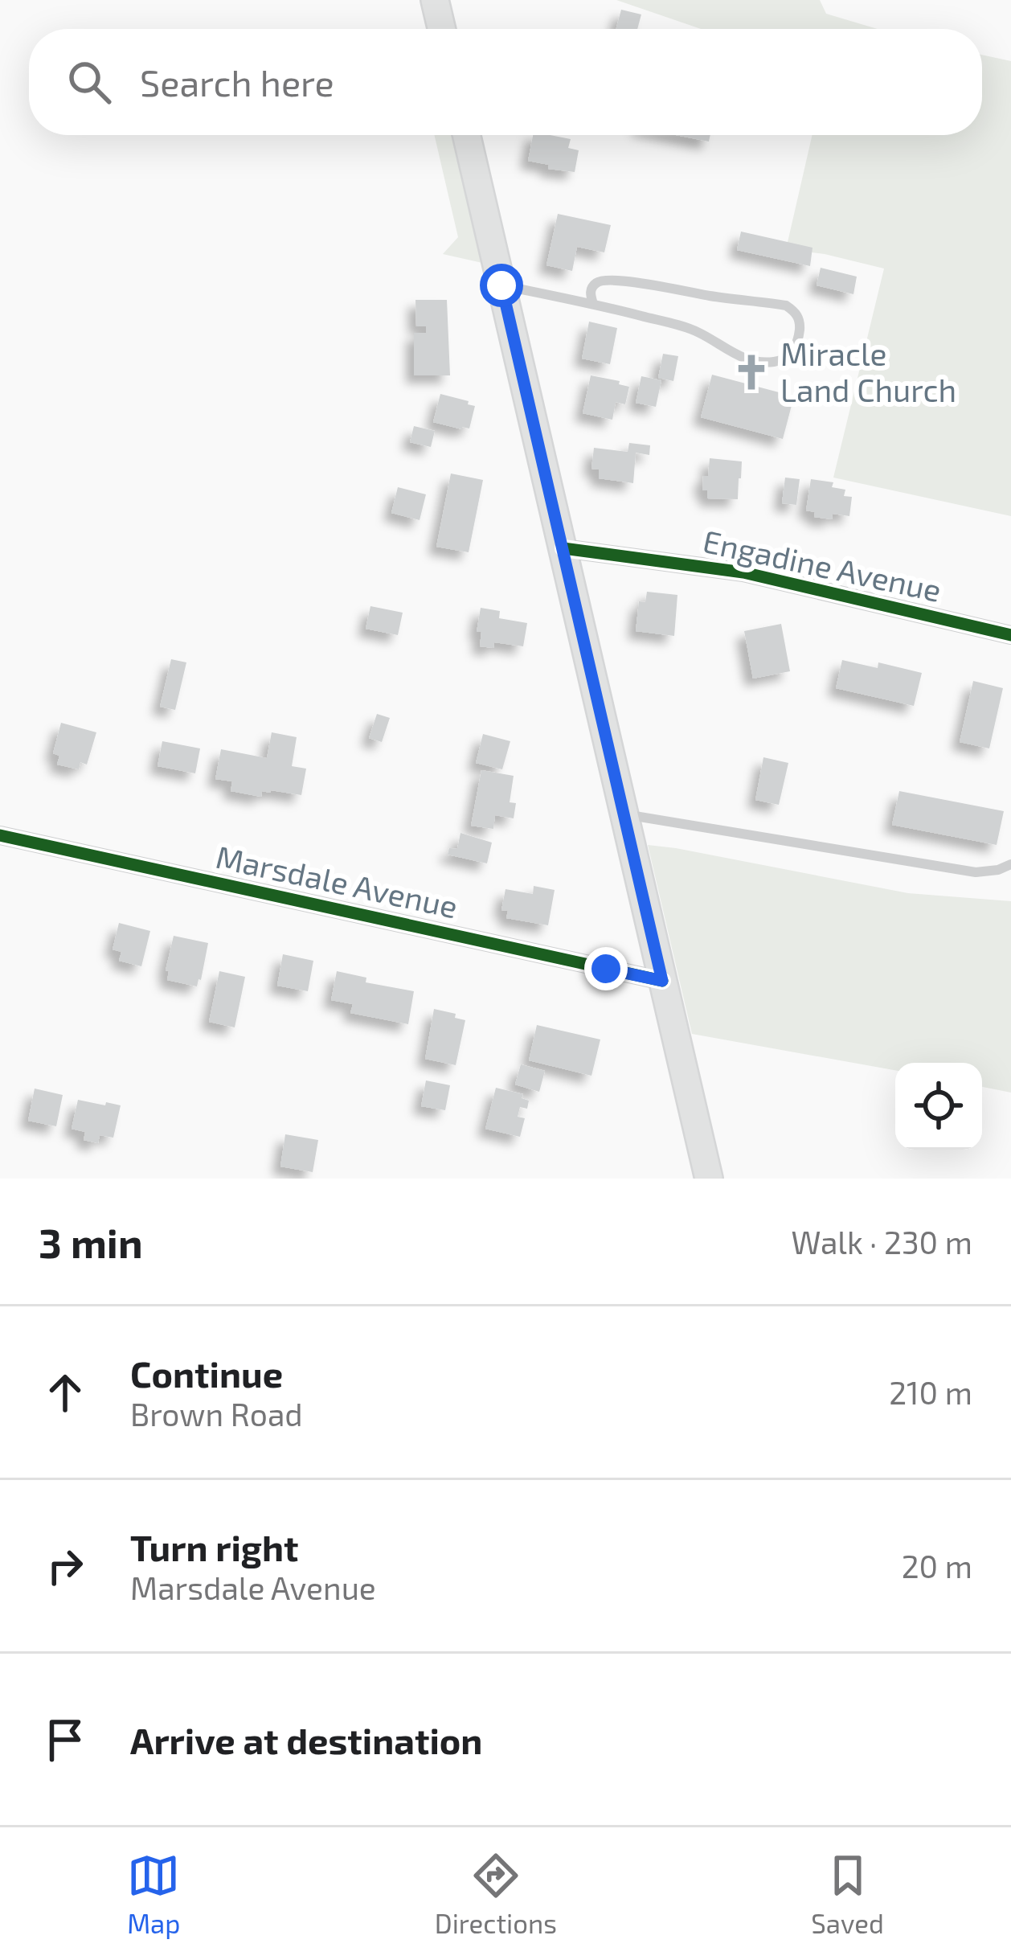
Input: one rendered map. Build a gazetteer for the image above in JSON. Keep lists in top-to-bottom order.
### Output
{
  "streets": {
    "street": ["Engadine Avenue", "Marsdale Avenue"]
  },
  "places": {
    "church": ["Miracle Land Church"]
  },
  "page": {
    "search": "Search here",
    "heading": ["3 min", "Walk · 230 m"],
    "list": [
      ["Continue", "Brown Road", "210 m"],
      ["Turn right", "Marsdale Avenue", "20 m"],
      "Arrive at destination"
    ],
    "nav": ["Map", "Directions", "Saved"]
  }
}
